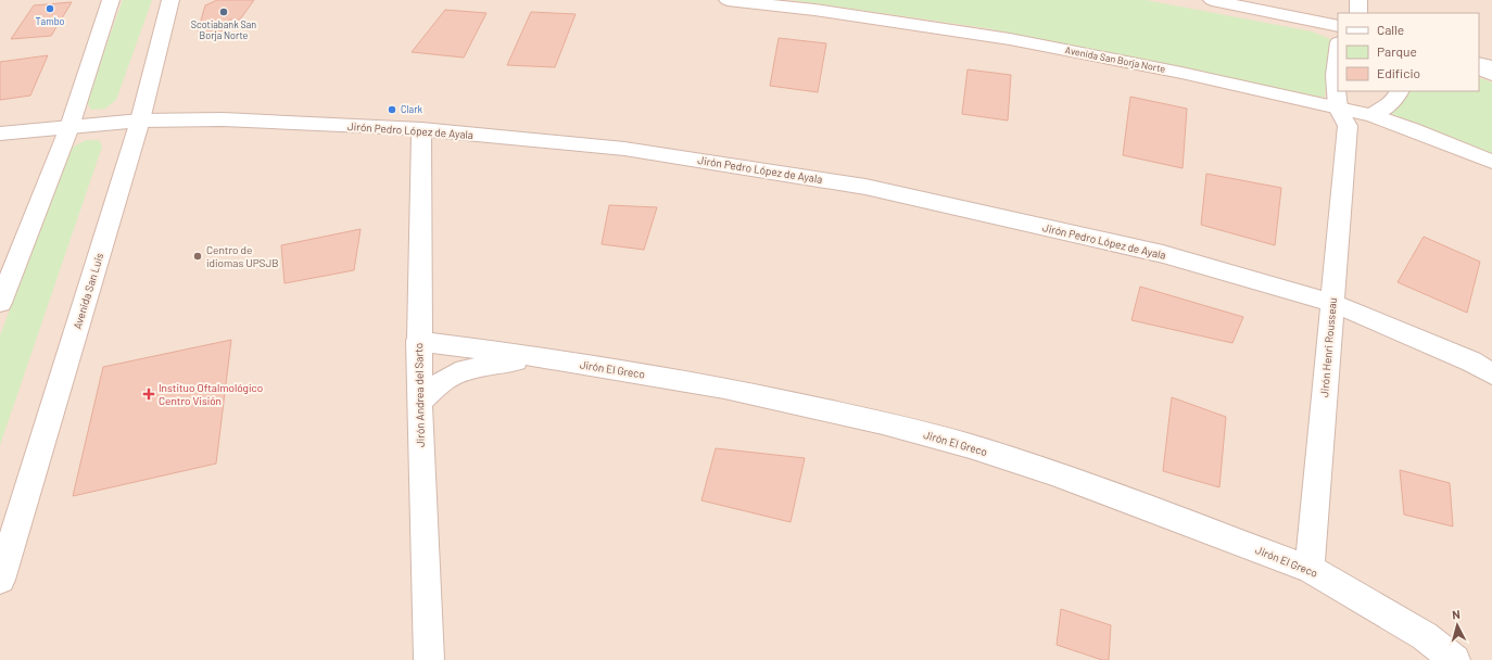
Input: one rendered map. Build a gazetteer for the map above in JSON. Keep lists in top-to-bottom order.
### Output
{
  "streets": {
    "street": [
      "Avenida San Borja Norte",
      "Jirón Pedro López de Ayala",
      "Avenida San Luis",
      "Jirón Henri Rousseau",
      "Jirón El Greco",
      "Jirón Andrea del Sarto"
    ]
  },
  "crossings": [
    ["Avenida San Borja Norte", "Jirón Henri Rousseau"],
    ["Jirón Pedro López de Ayala", "Avenida San Luis"],
    ["Jirón Pedro López de Ayala", "Jirón Henri Rousseau"],
    ["Jirón Pedro López de Ayala", "Jirón Andrea del Sarto"],
    ["Jirón Henri Rousseau", "Jirón El Greco"],
    ["Jirón El Greco", "Jirón Andrea del Sarto"]
  ],
  "places": {
    "other": [
      "Tambo",
      "Scotiabank San Borja Norte",
      "Clark",
      "Centro de idiomas UPSJB"
    ],
    "health": ["Instituo Oftalmológico Centro Visión"]
  },
  "legend": ["Calle", "Parque", "Edificio"],
  "north": "top"
}
